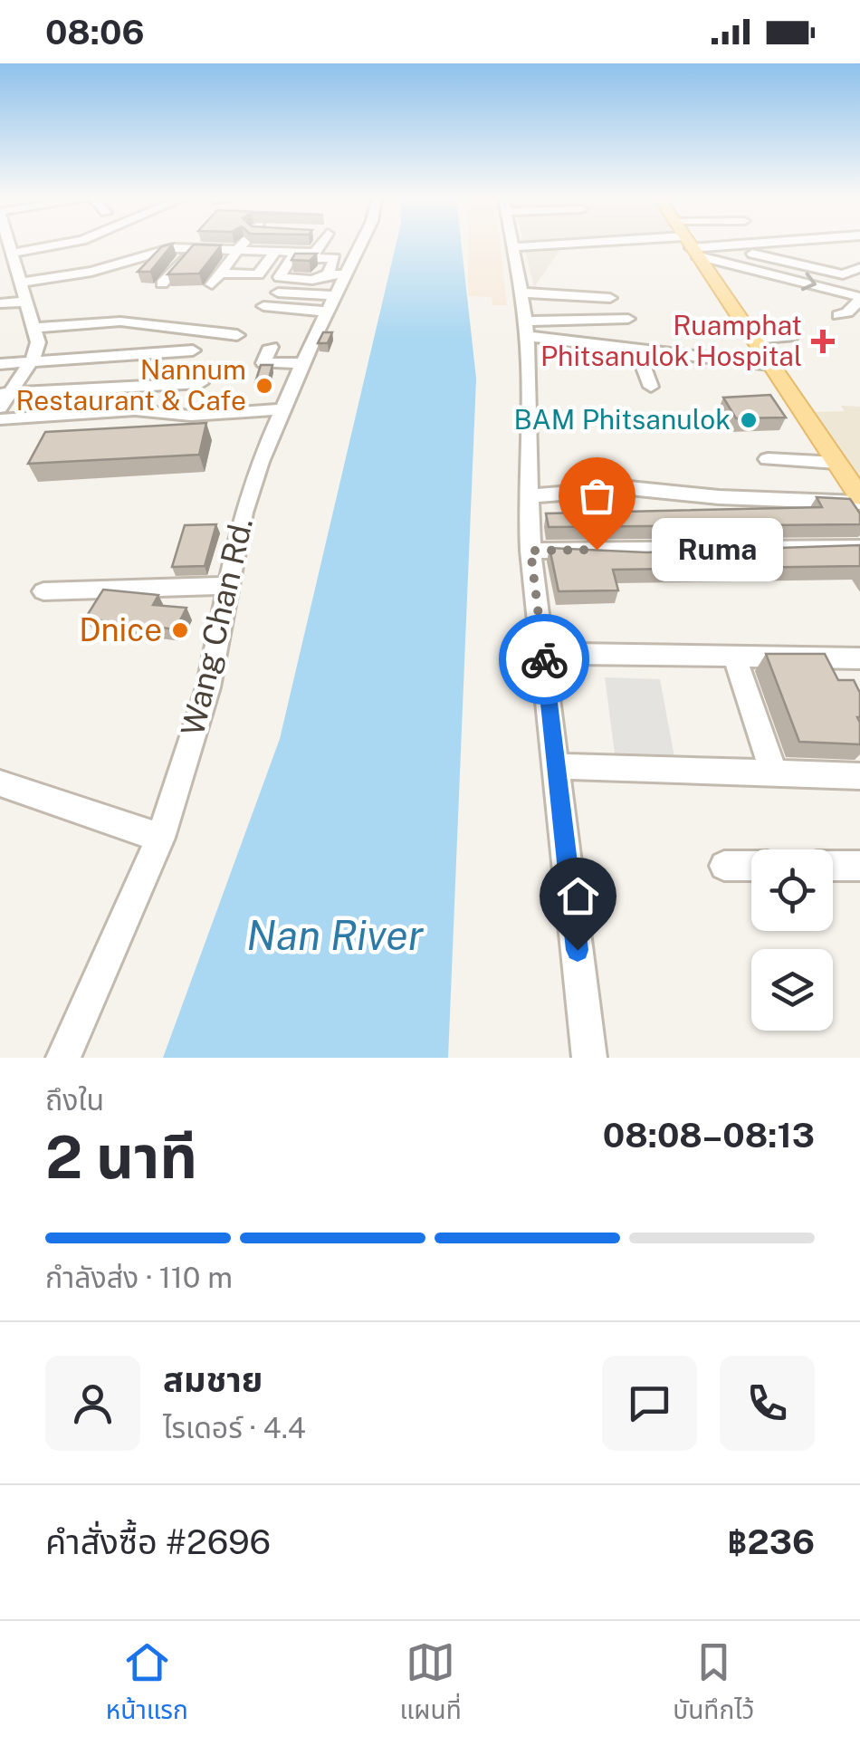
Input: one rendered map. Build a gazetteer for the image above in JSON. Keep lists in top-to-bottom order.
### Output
{
  "streets": {
    "street": ["Wang Chan Rd."]
  },
  "water": ["Nan River"],
  "places": {
    "health": ["Ruamphat Phitsanulok Hospital"],
    "other": [
      "Nannum Restaurant & Cafe",
      "BAM Phitsanulok",
      "Ruma",
      "Dnice"
    ]
  },
  "page": {
    "status": "08:06",
    "bubble": "Ruma",
    "heading": ["2 นาที", "ถึงใน", "08:08–08:13"],
    "panel": [
      "สมชาย",
      "ไรเดอร์ · 4.4",
      "คำสั่งซื้อ #2696",
      "฿236"
    ],
    "bar": "กำลังส่ง · 110 m",
    "tabs": ["หน้าแรก", "แผนที่", "บันทึกไว้"]
  }
}
